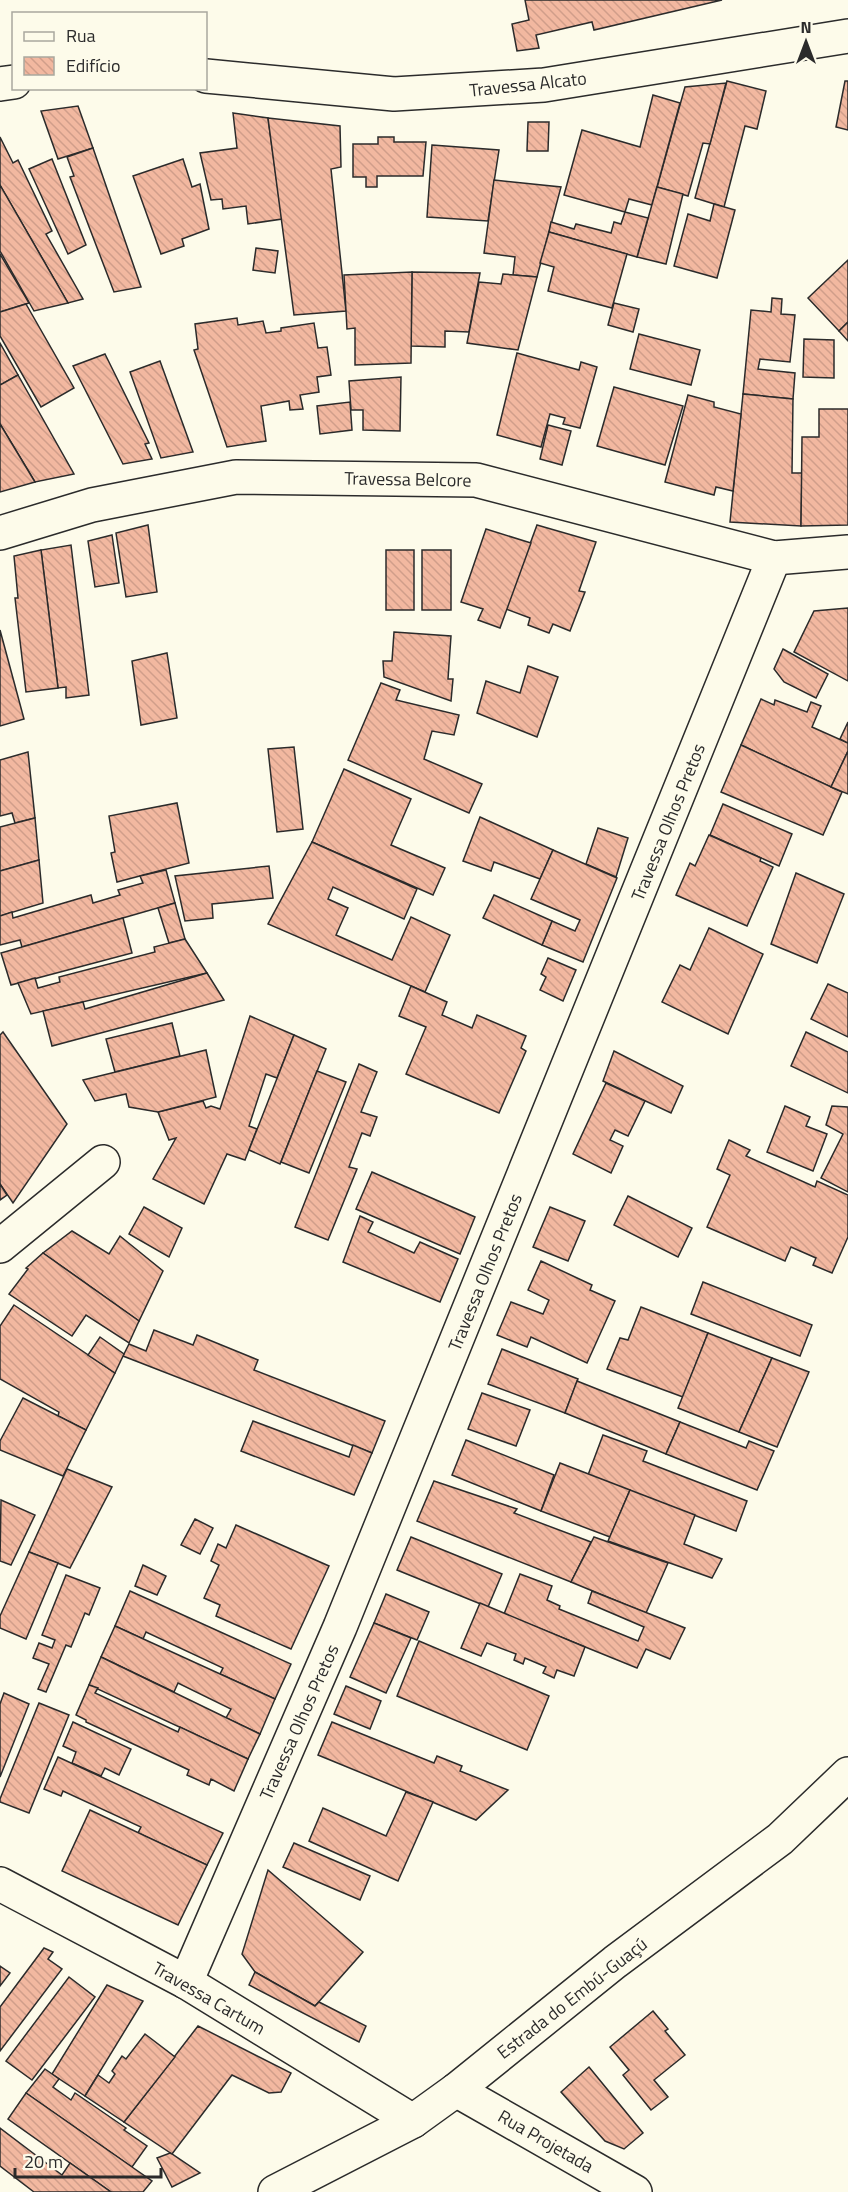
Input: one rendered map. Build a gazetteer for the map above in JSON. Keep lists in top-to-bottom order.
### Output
{
  "streets": {
    "street": [
      "Travessa Alcato",
      "Travessa Belcore",
      "Travessa Olhos Pretos",
      "Travessa Cartum",
      "Estrada do Embú-Guaçú",
      "Rua Projetada"
    ]
  },
  "crossings": [
    ["Travessa Belcore", "Travessa Olhos Pretos"],
    ["Travessa Olhos Pretos", "Travessa Cartum"],
    ["Travessa Cartum", "Estrada do Embú-Guaçú"],
    ["Estrada do Embú-Guaçú", "Rua Projetada"]
  ],
  "legend": ["Rua", "Edifício"],
  "scale_bar": "20 m",
  "north": "top"
}
